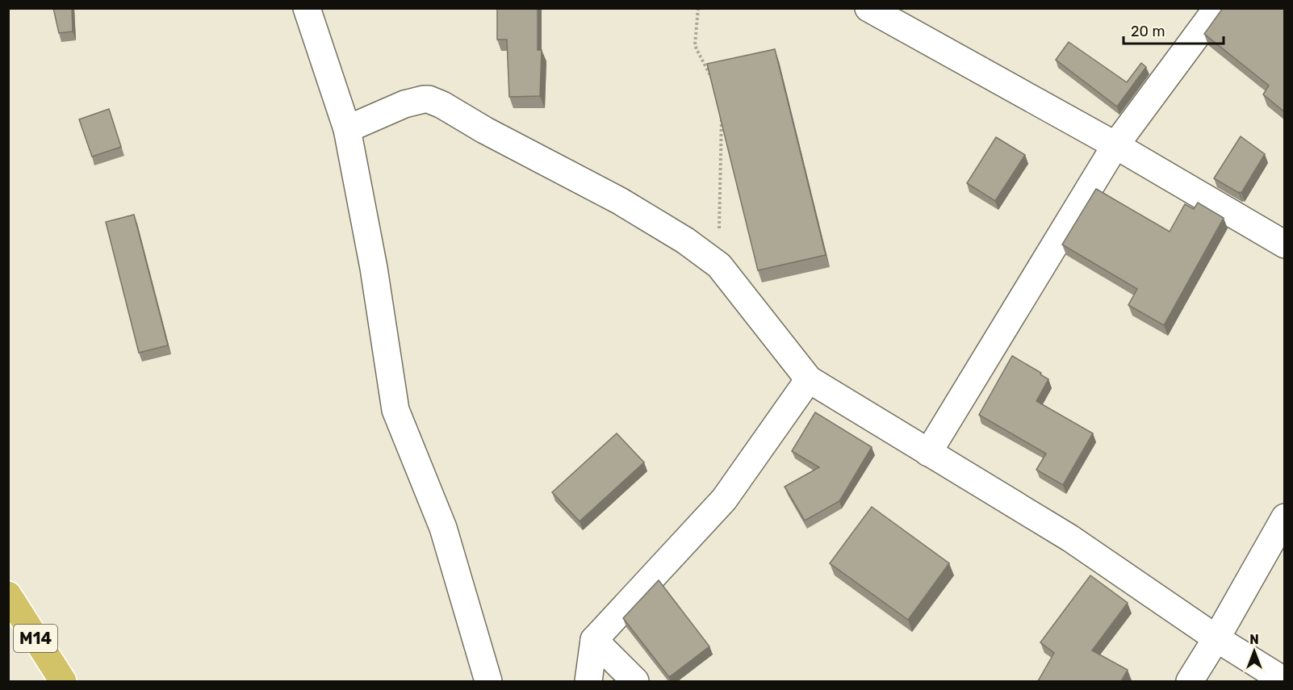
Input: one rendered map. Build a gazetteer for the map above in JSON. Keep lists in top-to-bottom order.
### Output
{
  "streets": {
    "main road": ["M14"]
  },
  "scale_bar": "20 m",
  "north": "top"
}
